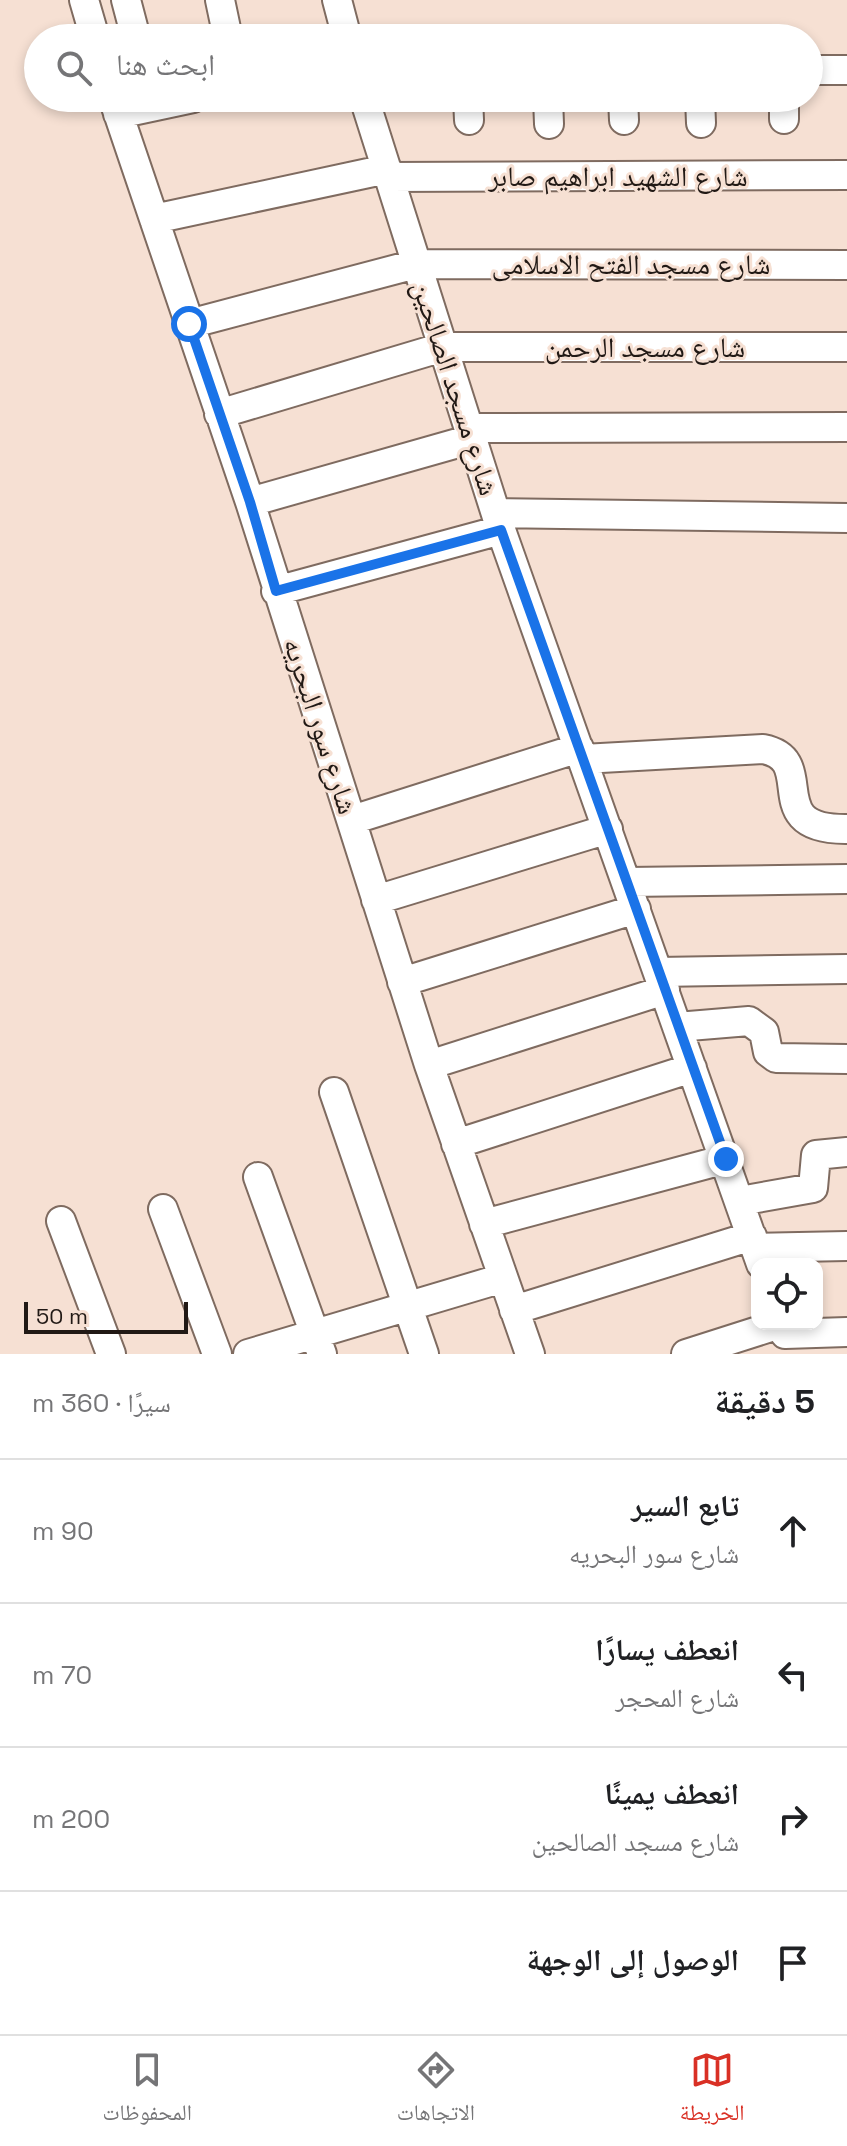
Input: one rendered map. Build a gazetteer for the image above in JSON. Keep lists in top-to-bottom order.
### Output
{
  "streets": {
    "street": [
      "شارع الشهيد ابراهيم صابر",
      "شارع مسجد الفتح الاسلامى",
      "شارع مسجد الرحمن",
      "شارع مسجد الصالحين",
      "شارع سور البحريه"
    ]
  },
  "crossings": [
    ["شارع الشهيد ابراهيم صابر", "شارع مسجد الصالحين"],
    ["شارع الشهيد ابراهيم صابر", "شارع سور البحريه"],
    ["شارع مسجد الفتح الاسلامى", "شارع مسجد الصالحين"],
    ["شارع مسجد الفتح الاسلامى", "شارع سور البحريه"],
    ["شارع مسجد الرحمن", "شارع مسجد الصالحين"],
    ["شارع مسجد الرحمن", "شارع سور البحريه"]
  ],
  "scale_bar": "50 m",
  "page": {
    "search": "ابحث هنا",
    "scale": "50 m",
    "heading": ["5 دقيقة", "سيرًا · 360 m"],
    "list": [
      ["تابع السير", "شارع سور البحريه", "90 m"],
      ["انعطف يسارًا", "شارع المحجر", "70 m"],
      ["انعطف يمينًا", "شارع مسجد الصالحين", "200 m"],
      "الوصول إلى الوجهة"
    ],
    "nav": ["الخريطة", "الاتجاهات", "المحفوظات"]
  }
}
